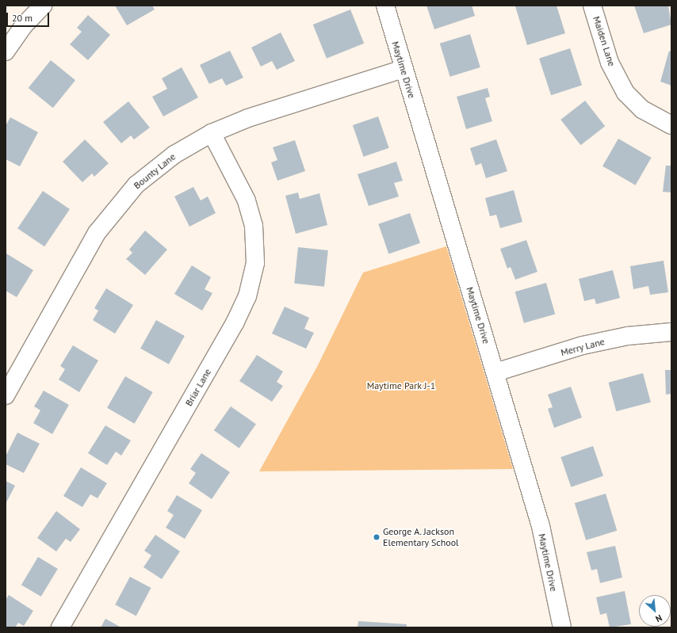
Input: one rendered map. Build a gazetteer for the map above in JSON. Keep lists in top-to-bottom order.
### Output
{
  "streets": {
    "street": [
      "Maiden Lane",
      "Maytime Drive",
      "Bounty Lane",
      "Merry Lane",
      "Briar Lane"
    ]
  },
  "crossings": [
    ["Maytime Drive", "Bounty Lane"],
    ["Maytime Drive", "Merry Lane"],
    ["Bounty Lane", "Briar Lane"]
  ],
  "parks": ["Maytime Park J-1"],
  "places": ["George A. Jackson Elementary School"],
  "scale_bar": "20 m",
  "north": "bottom right"
}
